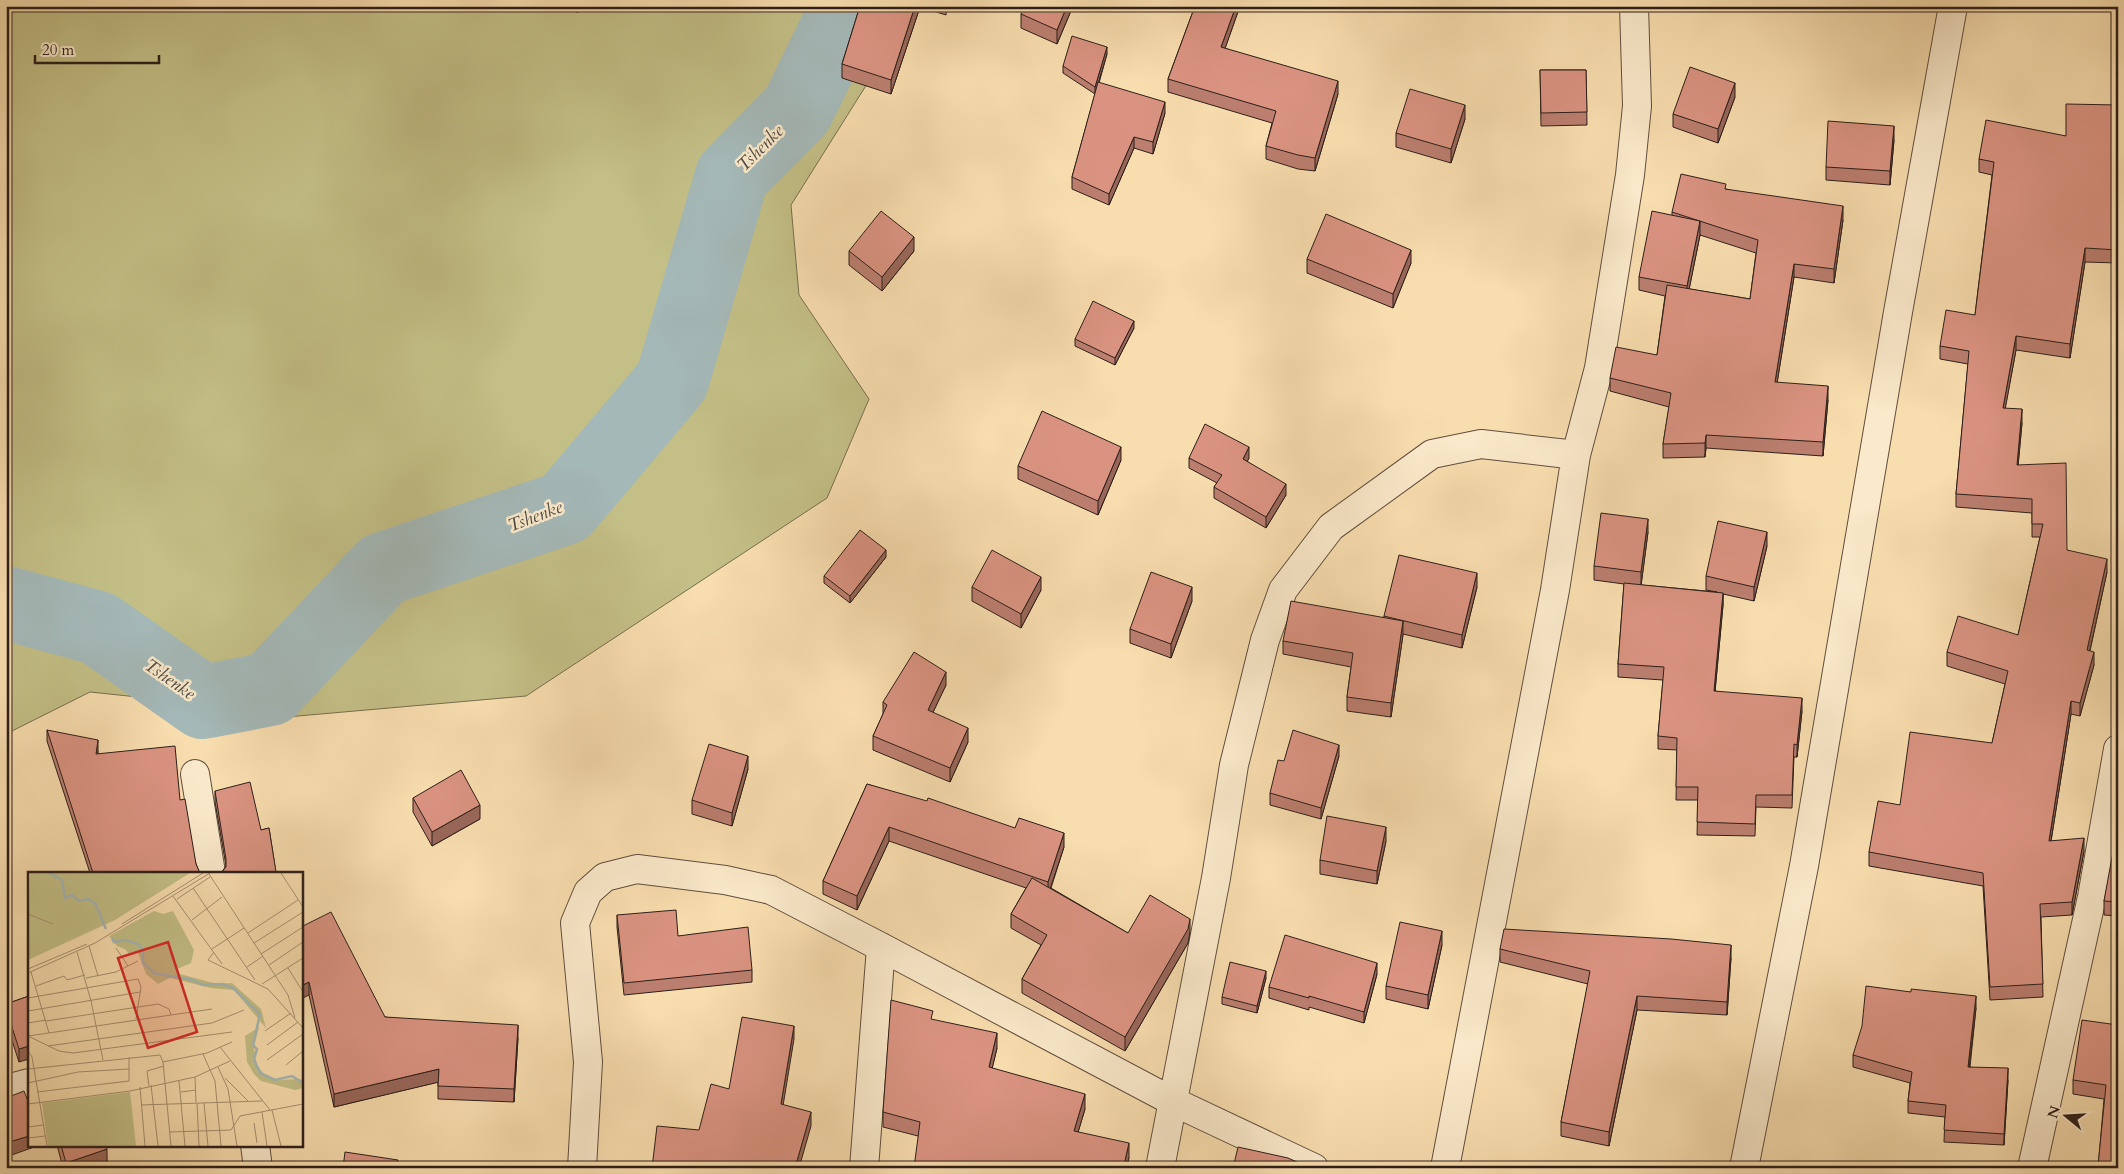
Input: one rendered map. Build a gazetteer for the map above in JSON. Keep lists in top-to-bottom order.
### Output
{
  "water": ["Tshenke"],
  "scale_bar": "20 m",
  "north": "left"
}
